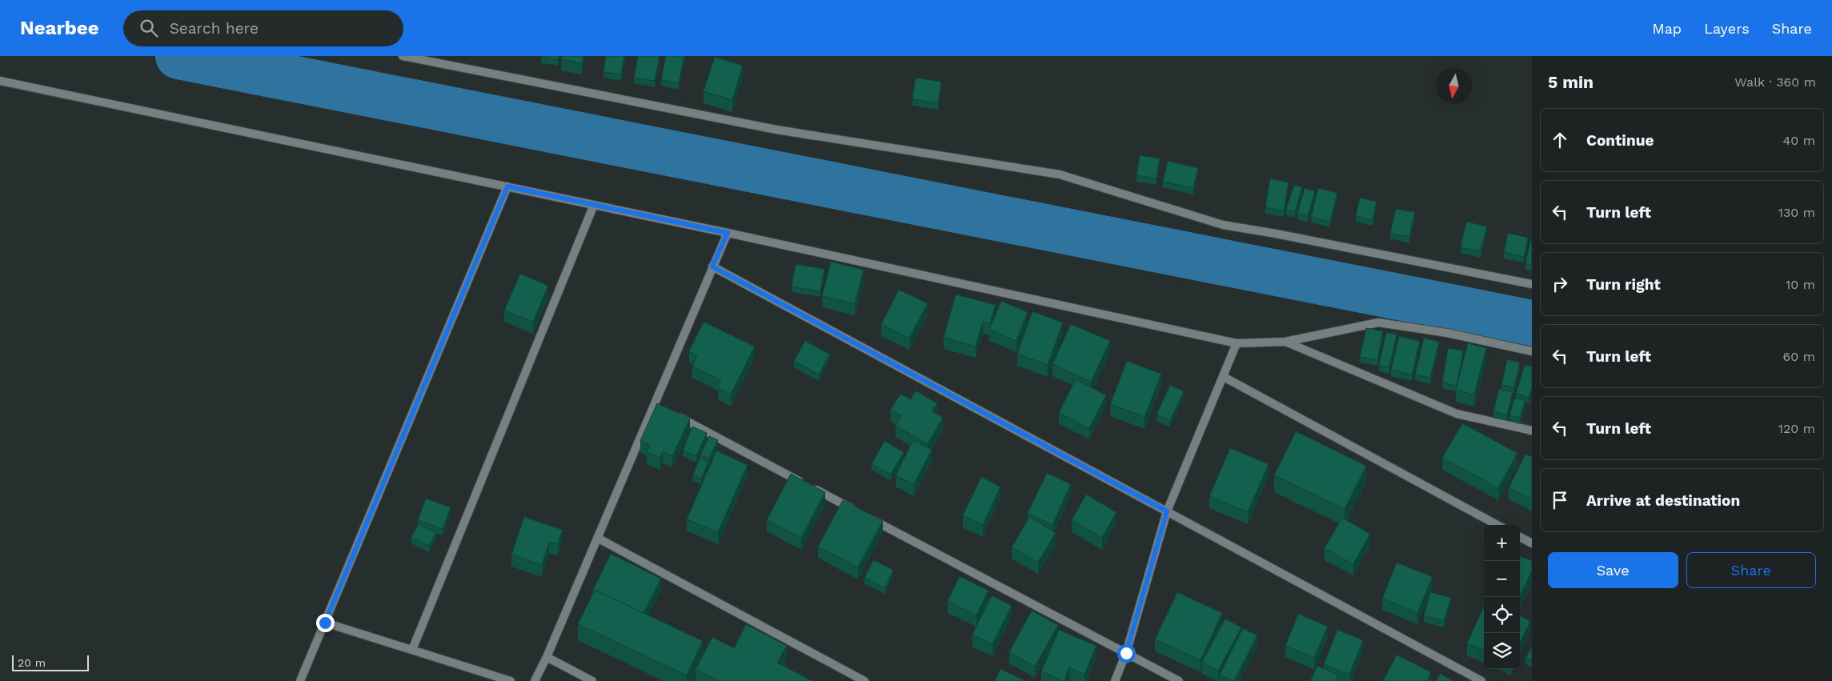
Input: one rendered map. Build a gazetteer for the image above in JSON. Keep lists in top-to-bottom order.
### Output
{
  "scale_bar": "20 m",
  "north": "bottom",
  "page": {
    "header": "Nearbee",
    "search": "Search here",
    "nav": ["Map", "Layers", "Share"],
    "heading": ["5 min", "Walk · 360 m"],
    "list": [
      ["Continue", "40 m"],
      ["Turn left", "130 m"],
      ["Turn right", "10 m"],
      ["Turn left", "60 m"],
      ["Turn left", "120 m"],
      "Arrive at destination"
    ],
    "map_buttons": ["+", "−"],
    "buttons": ["Save", "Share"],
    "scale": "20 m"
  }
}
